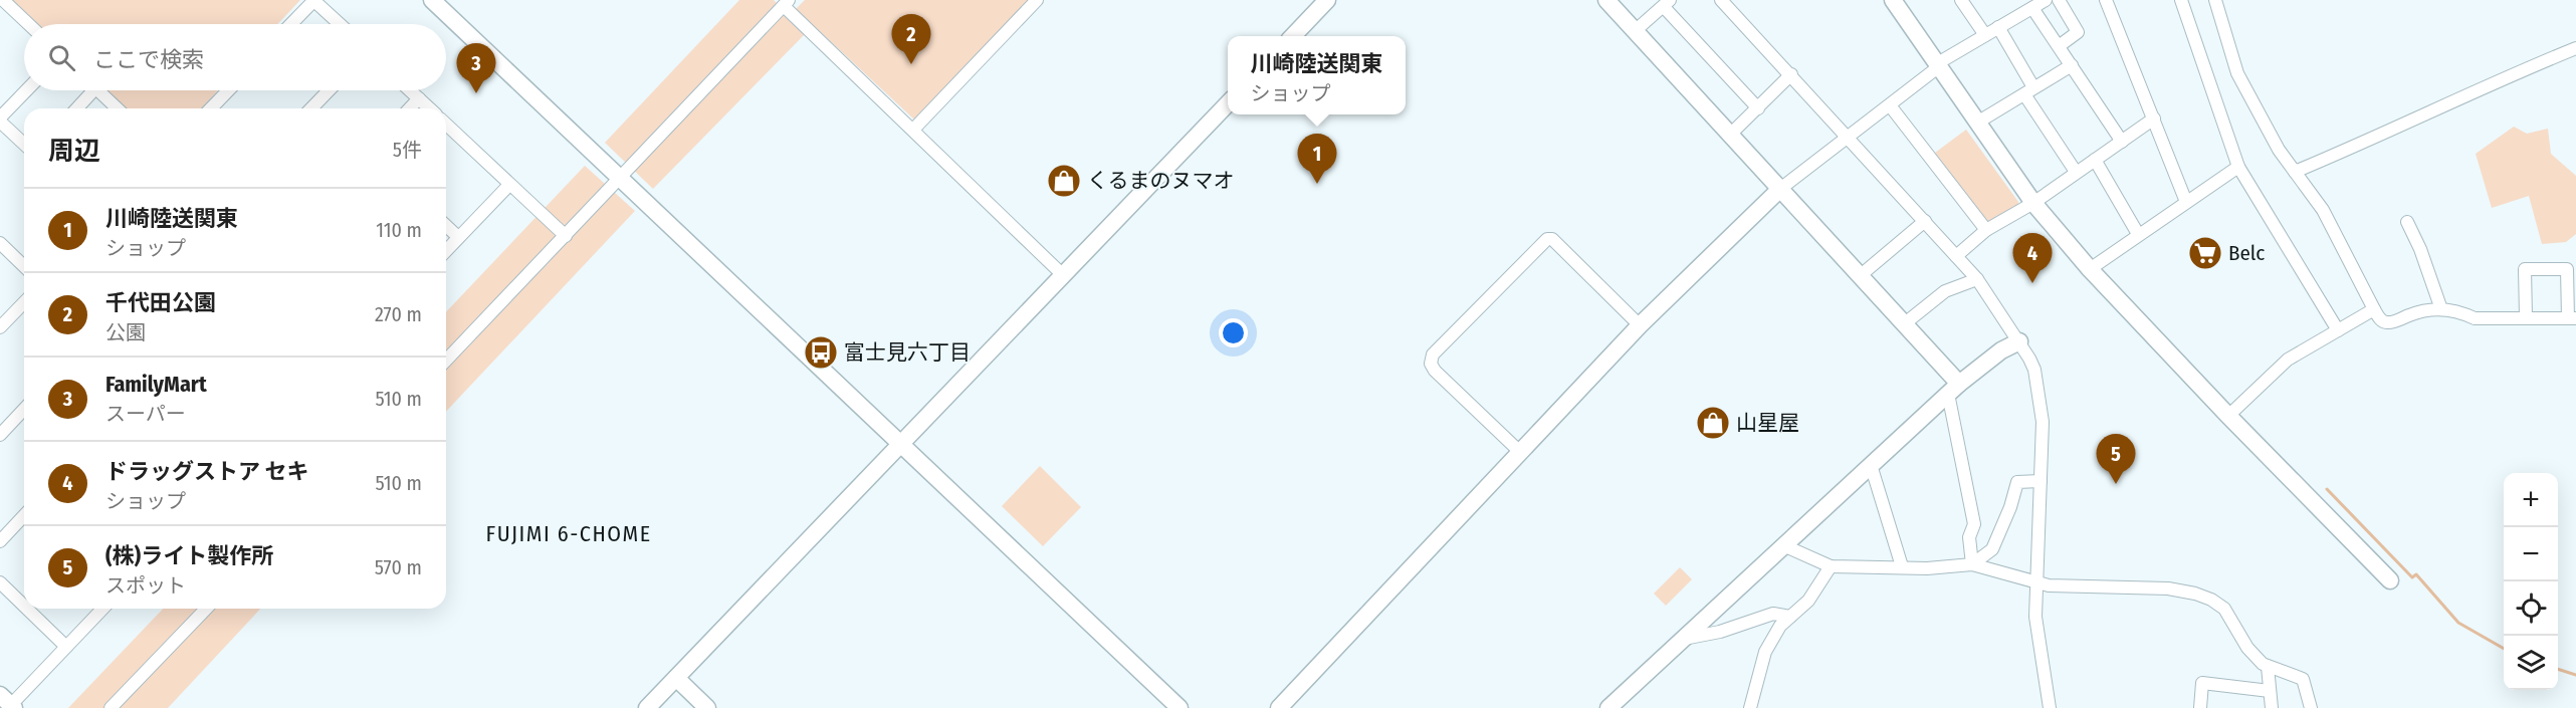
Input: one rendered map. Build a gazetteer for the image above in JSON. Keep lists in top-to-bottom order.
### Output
{
  "districts": ["FUJIMI 6-CHOME"],
  "places": {
    "shop": ["くるまのヌマオ", "山星屋"],
    "supermarket": ["Belc"],
    "bus stop": ["富士見六丁目"]
  },
  "page": {
    "pins": [
      "2",
      "3",
      "1",
      "4",
      "5"
    ],
    "search": "ここで検索",
    "popup": ["川崎陸送関東", "ショップ"],
    "heading": ["周辺", "5件"],
    "list": [
      {
        "mark": "1",
        "name": "川崎陸送関東",
        "note": "ショップ",
        "value": "110 m"
      },
      {
        "mark": "2",
        "name": "千代田公園",
        "note": "公園",
        "value": "270 m"
      },
      {
        "mark": "3",
        "name": "FamilyMart",
        "note": "スーパー",
        "value": "510 m"
      },
      {
        "mark": "4",
        "name": "ドラッグストア セキ",
        "note": "ショップ",
        "value": "510 m"
      },
      {
        "mark": "5",
        "name": "(株)ライト製作所",
        "note": "スポット",
        "value": "570 m"
      }
    ],
    "map_buttons": ["+", "−"]
  }
}
